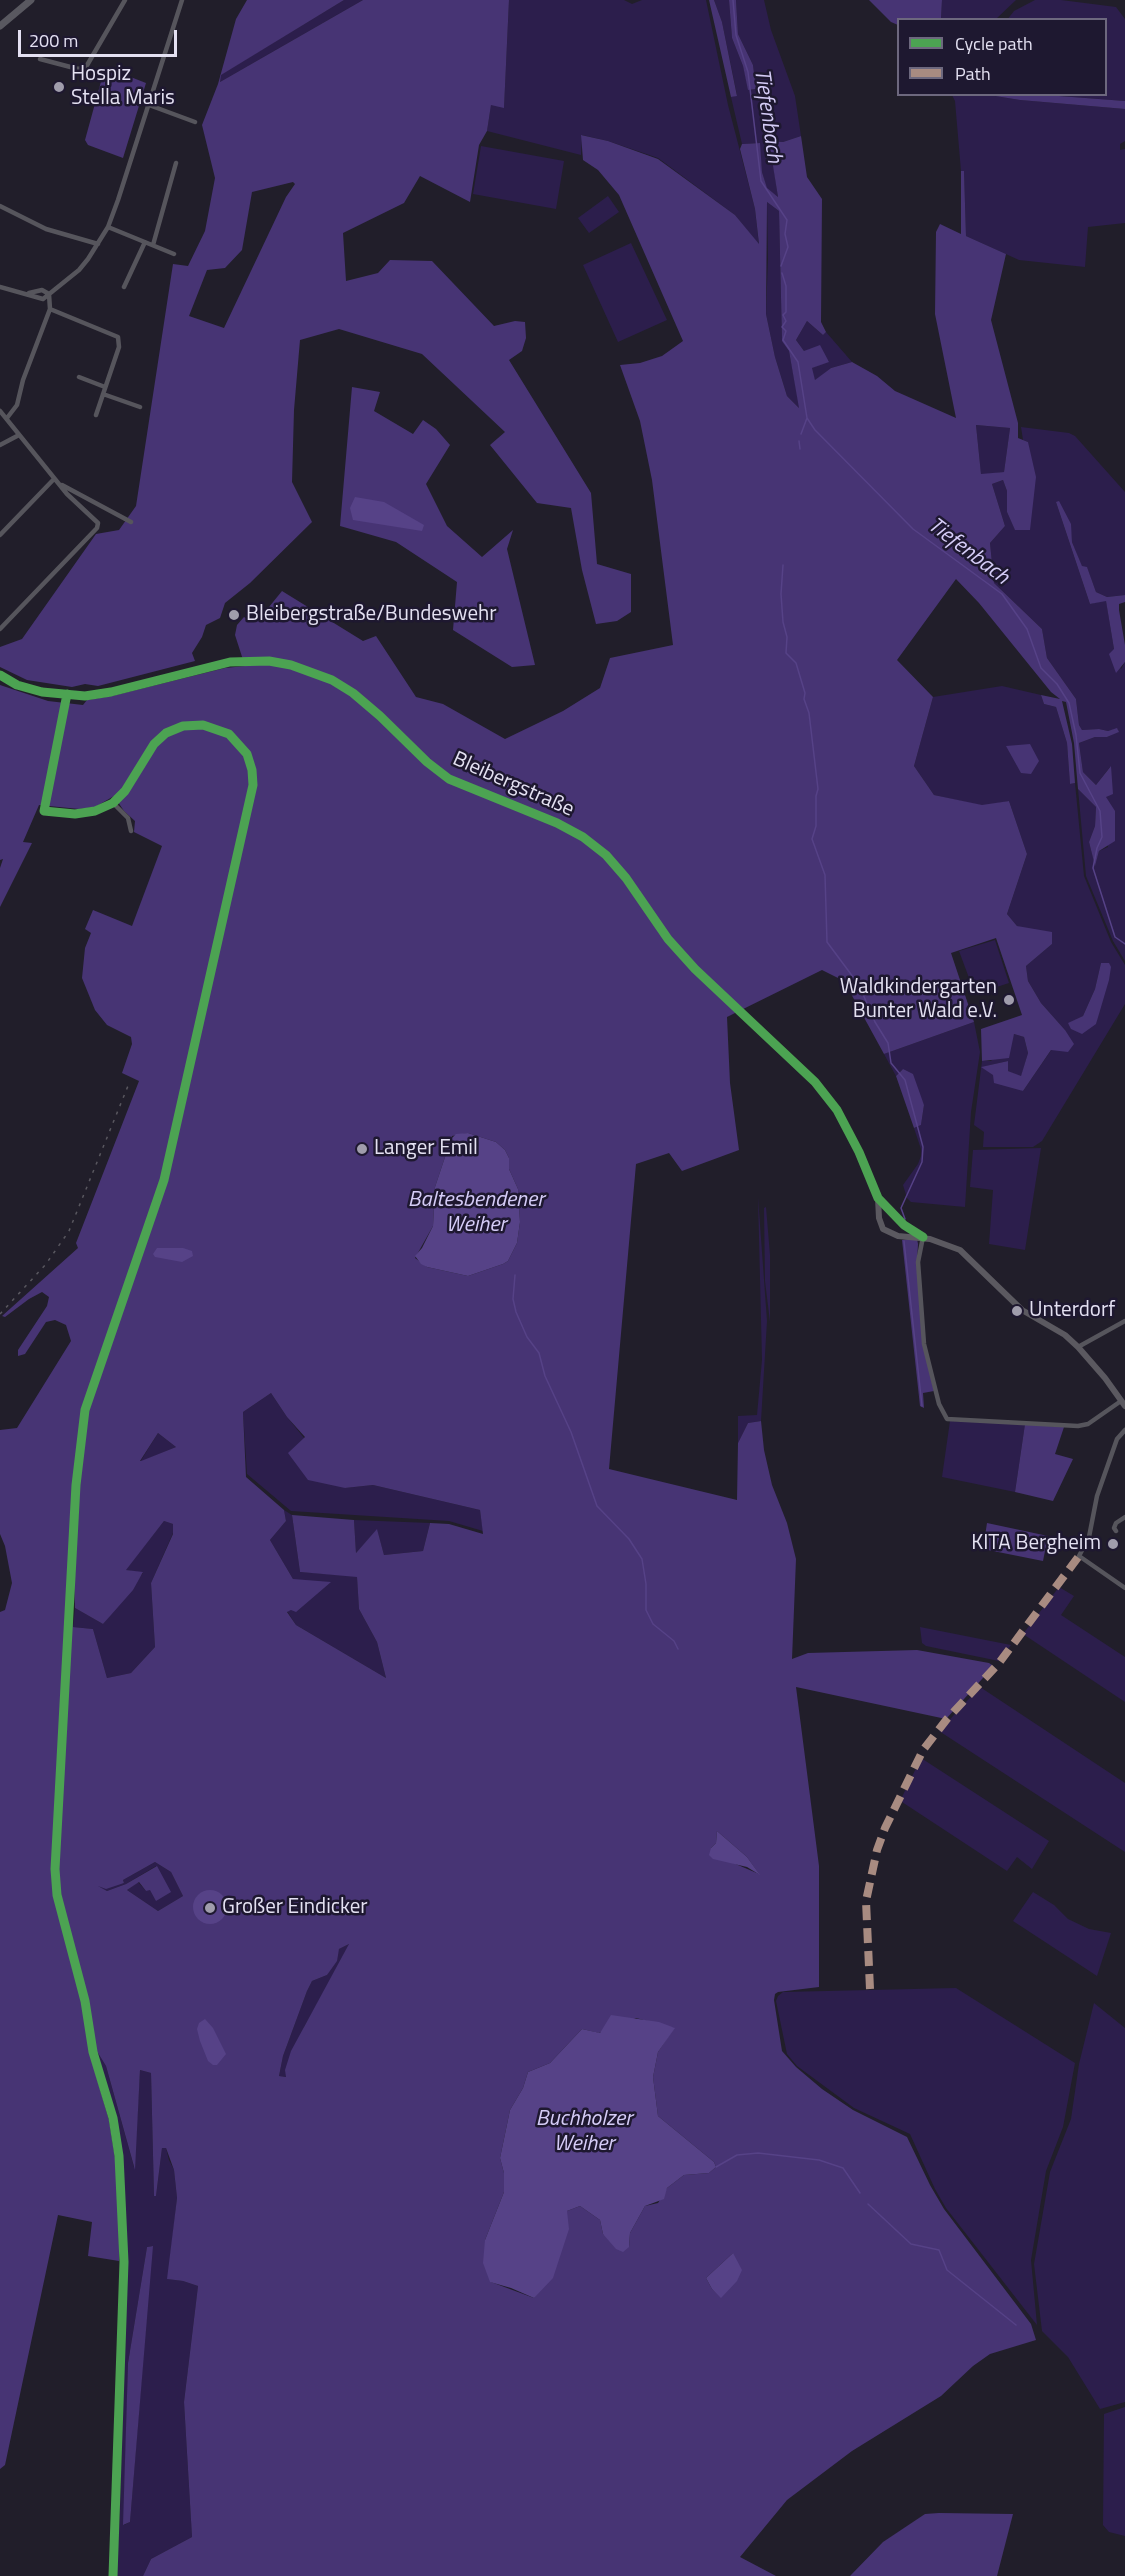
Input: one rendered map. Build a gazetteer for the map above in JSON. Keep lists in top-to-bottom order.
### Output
{
  "streets": {
    "street": ["Bleibergstraße"]
  },
  "water": ["Tiefenbach", "Baltesbendener Weiher", "Buchholzer Weiher"],
  "places": [
    "Hospiz Stella Maris",
    "Bleibergstraße/Bundeswehr",
    "Waldkindergarten Bunter Wald e.V.",
    "Langer Emil",
    "Unterdorf",
    "KITA Bergheim",
    "Großer Eindicker"
  ],
  "legend": ["Cycle path", "Path"],
  "scale_bar": "200 m"
}
